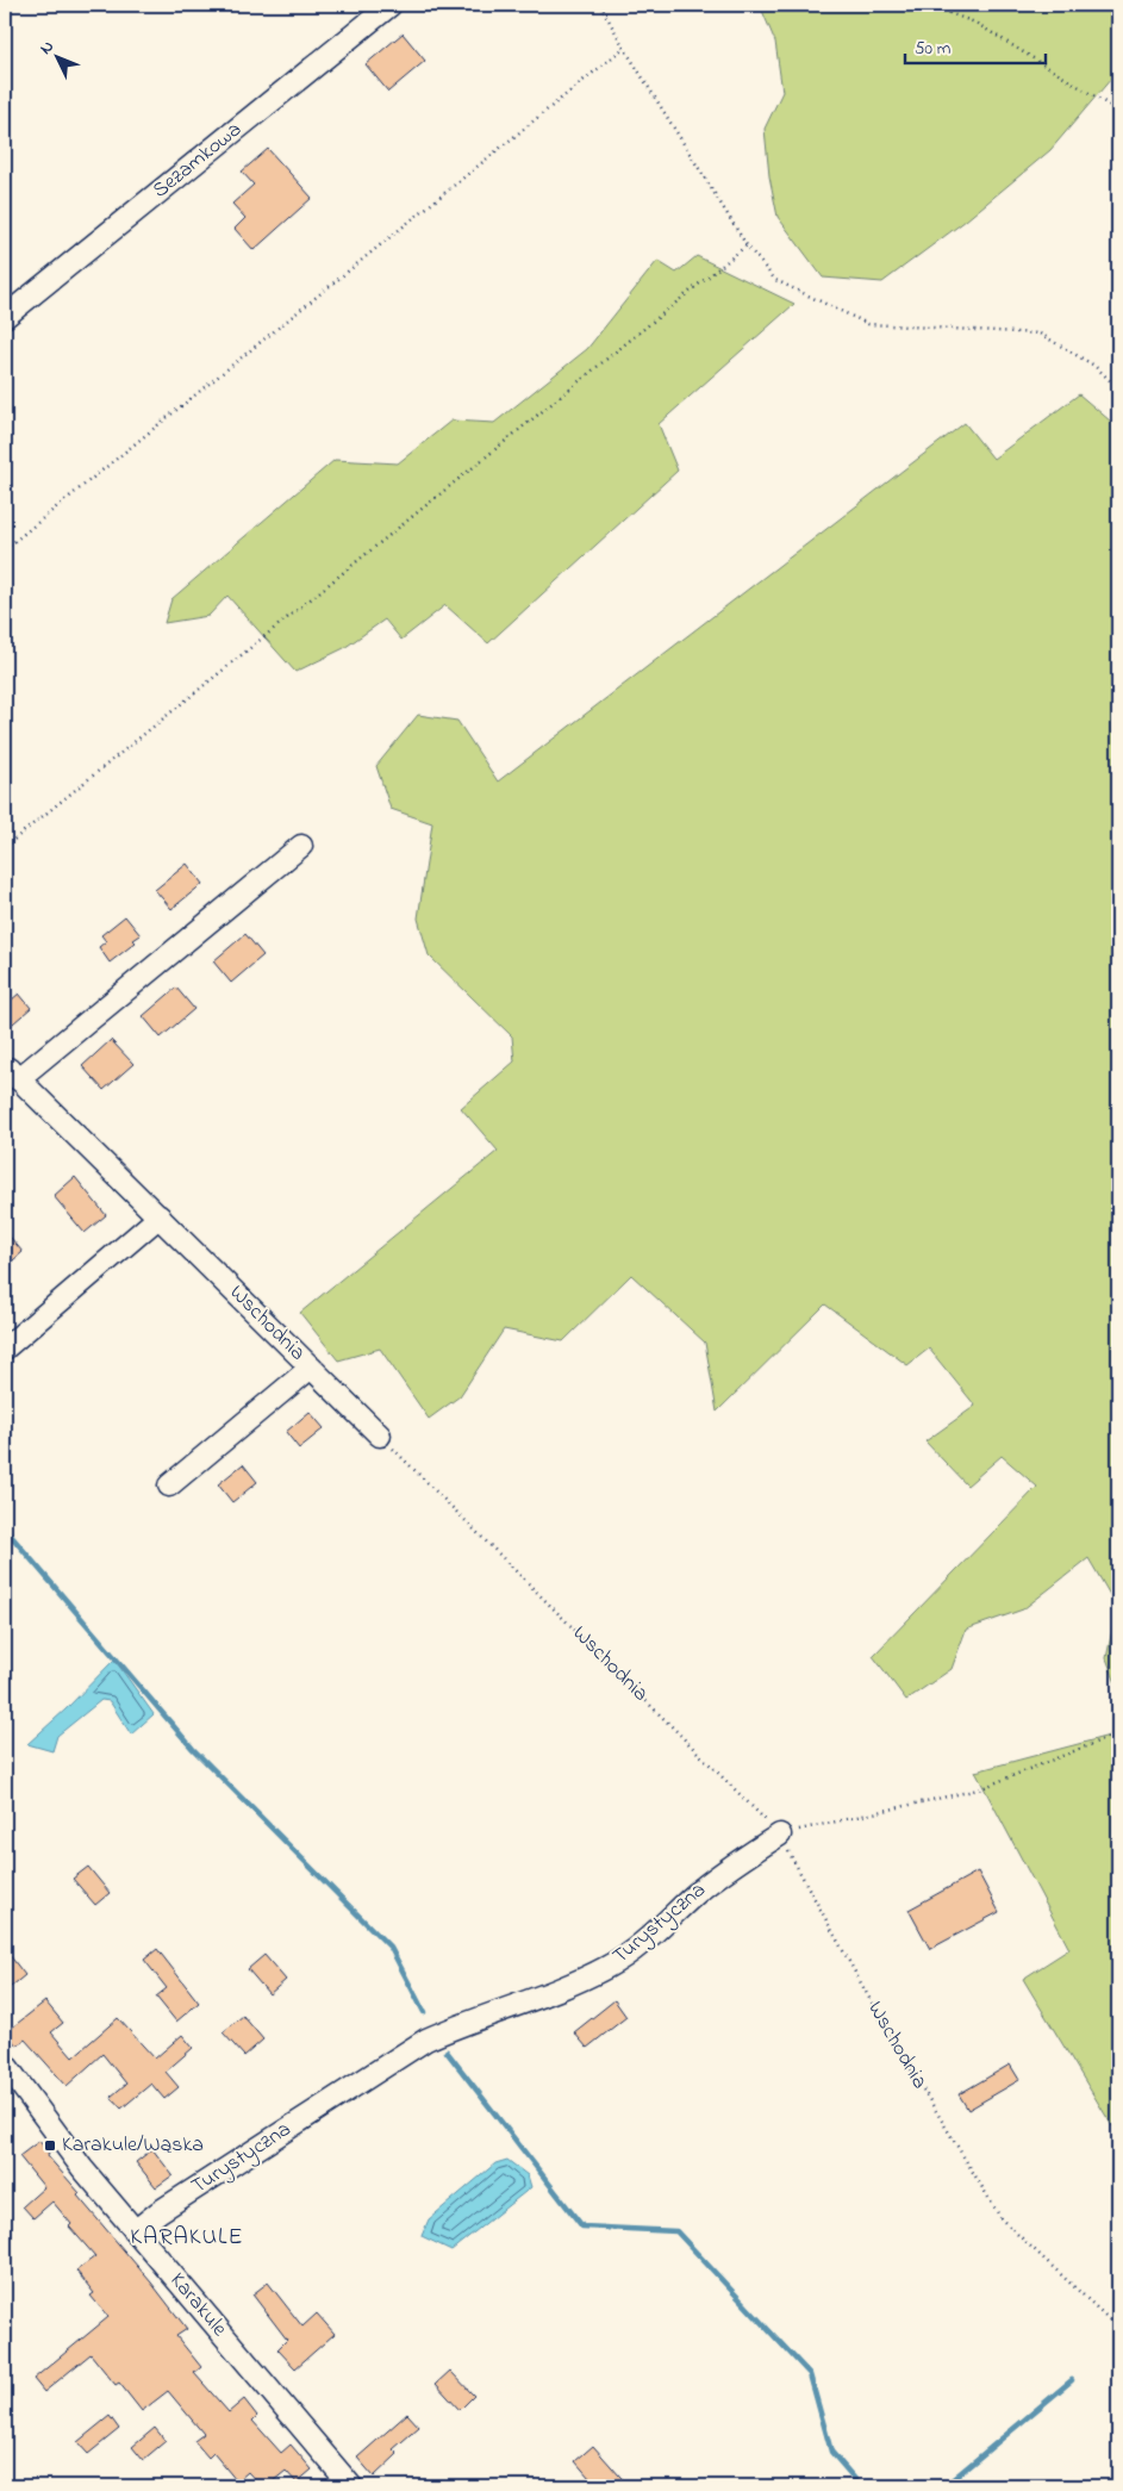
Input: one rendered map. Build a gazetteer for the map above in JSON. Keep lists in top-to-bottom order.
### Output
{
  "streets": {
    "street": [
      "Sezamkowa",
      "Wschodnia",
      "Turystyczna",
      "Karakule"
    ]
  },
  "crossings": [
    ["Wschodnia", "Turystyczna"],
    ["Turystyczna", "Karakule"]
  ],
  "districts": ["KARAKULE"],
  "places": {
    "transit": ["Karakule/Wąska"]
  },
  "scale_bar": "50 m",
  "north": "top left"
}
